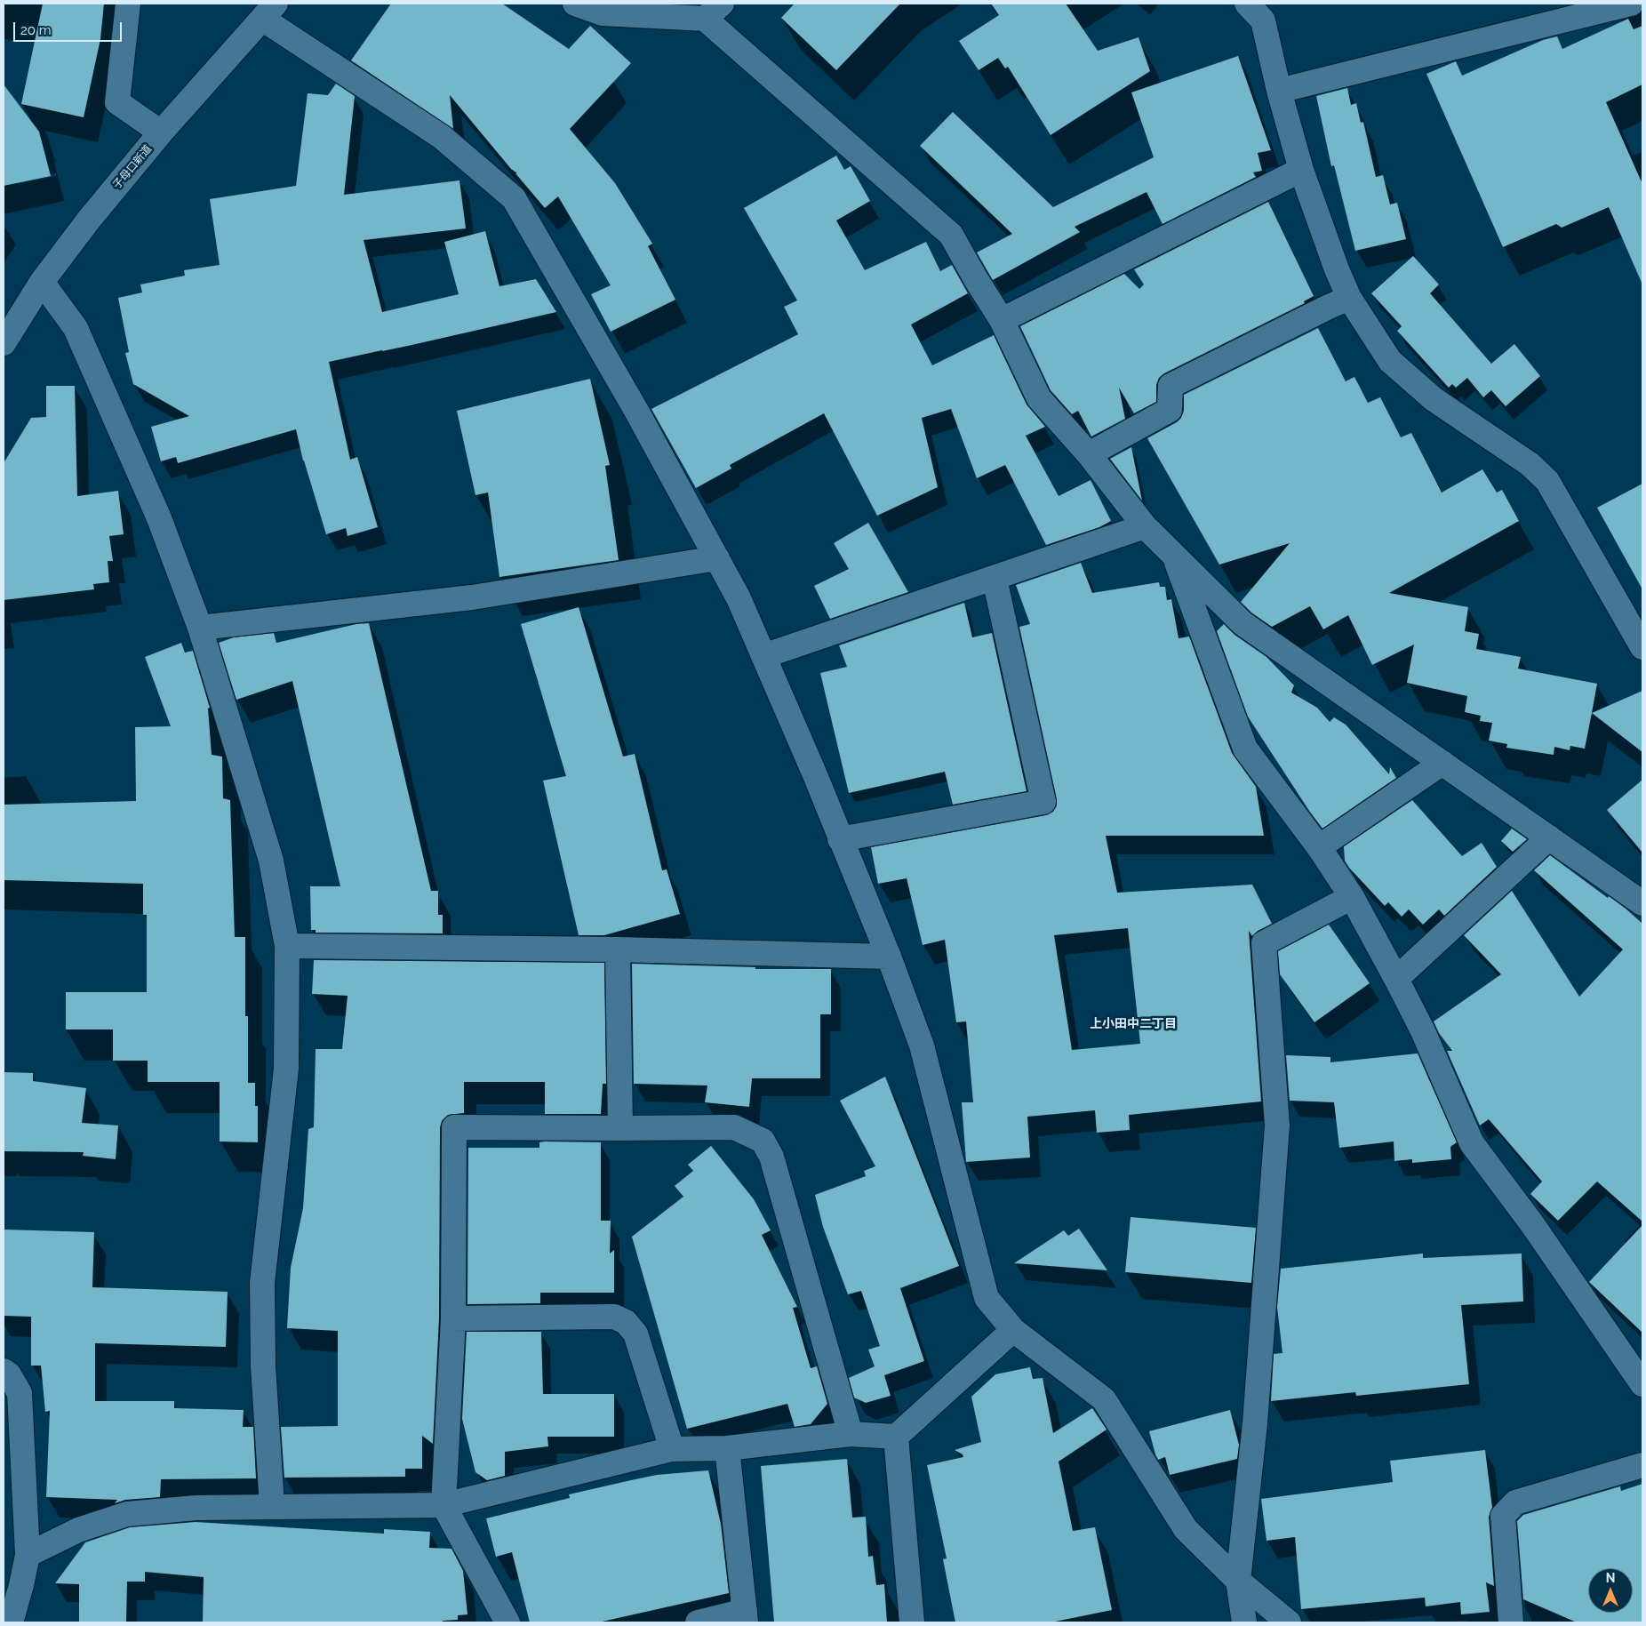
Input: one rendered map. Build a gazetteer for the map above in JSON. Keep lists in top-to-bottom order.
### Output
{
  "streets": {
    "street": ["子母口新道"]
  },
  "districts": ["上小田中二丁目"],
  "scale_bar": "20 m",
  "north": "top"
}
